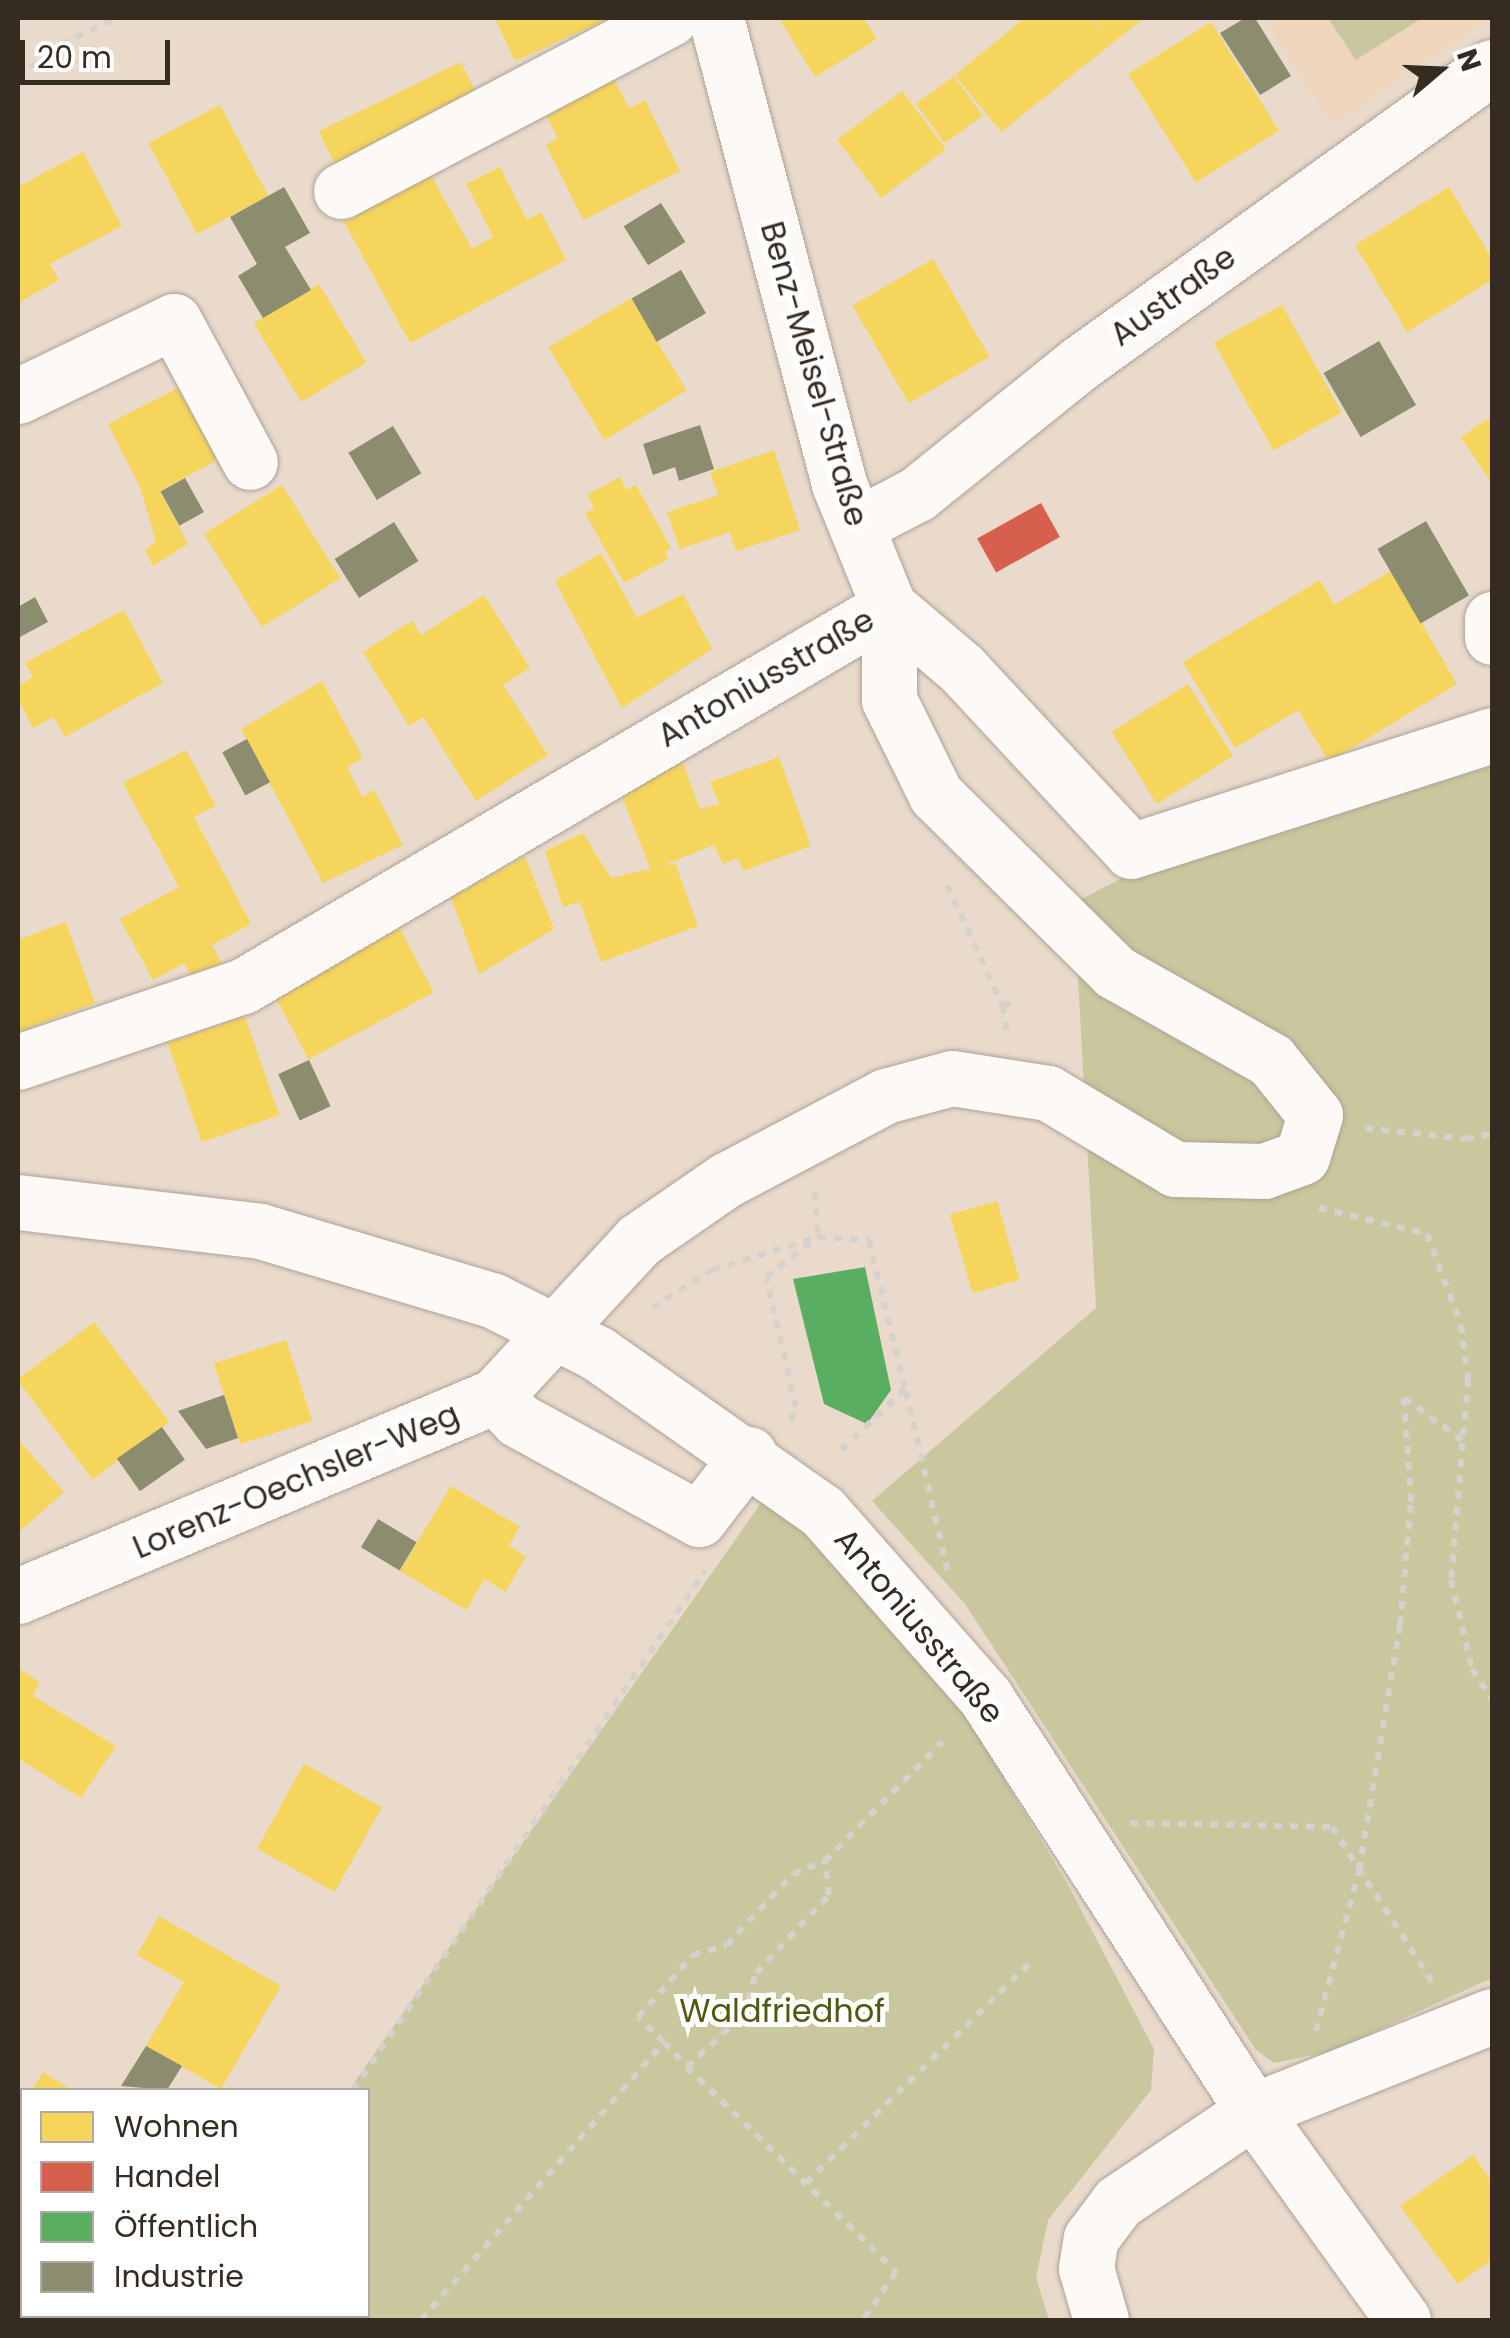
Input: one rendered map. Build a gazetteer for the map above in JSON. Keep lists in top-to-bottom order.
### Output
{
  "streets": {
    "street": [
      "Austraße",
      "Benz-Meisel-Straße",
      "Antoniusstraße",
      "Lorenz-Oechsler-Weg"
    ]
  },
  "crossings": [
    ["Austraße", "Benz-Meisel-Straße"],
    ["Benz-Meisel-Straße", "Antoniusstraße"],
    ["Antoniusstraße", "Lorenz-Oechsler-Weg"]
  ],
  "parks": ["Waldfriedhof"],
  "legend": [
    "Wohnen",
    "Handel",
    "Öffentlich",
    "Industrie"
  ],
  "scale_bar": "20 m",
  "north": "right"
}
